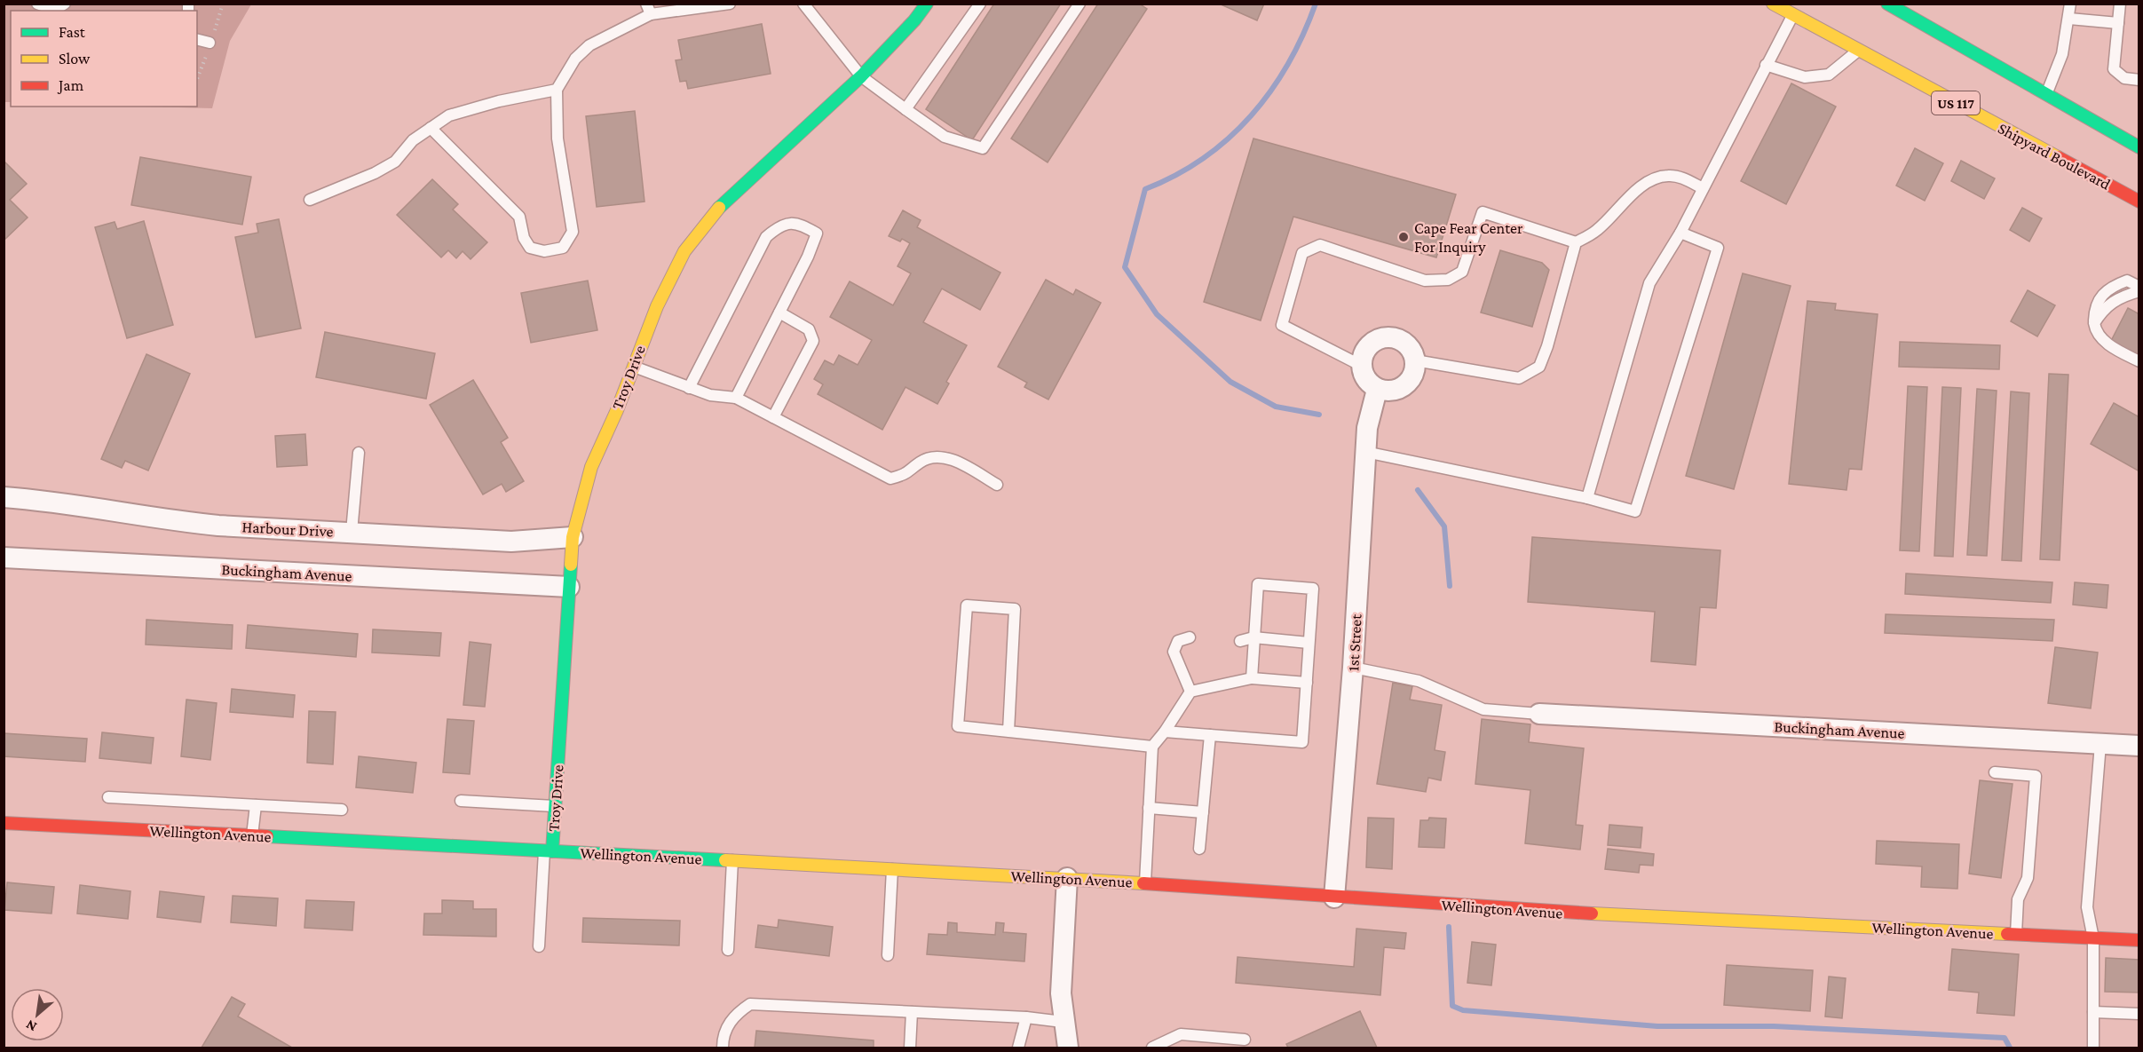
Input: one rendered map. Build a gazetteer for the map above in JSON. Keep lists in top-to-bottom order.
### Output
{
  "streets": {
    "street": [
      "US 117",
      "Shipyard Boulevard",
      "Troy Drive",
      "Harbour Drive",
      "Buckingham Avenue",
      "1st Street",
      "Wellington Avenue"
    ]
  },
  "crossings": [
    ["Troy Drive", "Harbour Drive"],
    ["Troy Drive", "Buckingham Avenue"],
    ["Troy Drive", "Wellington Avenue"],
    ["1st Street", "Wellington Avenue"]
  ],
  "places": ["Cape Fear Center For Inquiry"],
  "legend": ["Fast", "Slow", "Jam"],
  "north": "bottom left"
}
